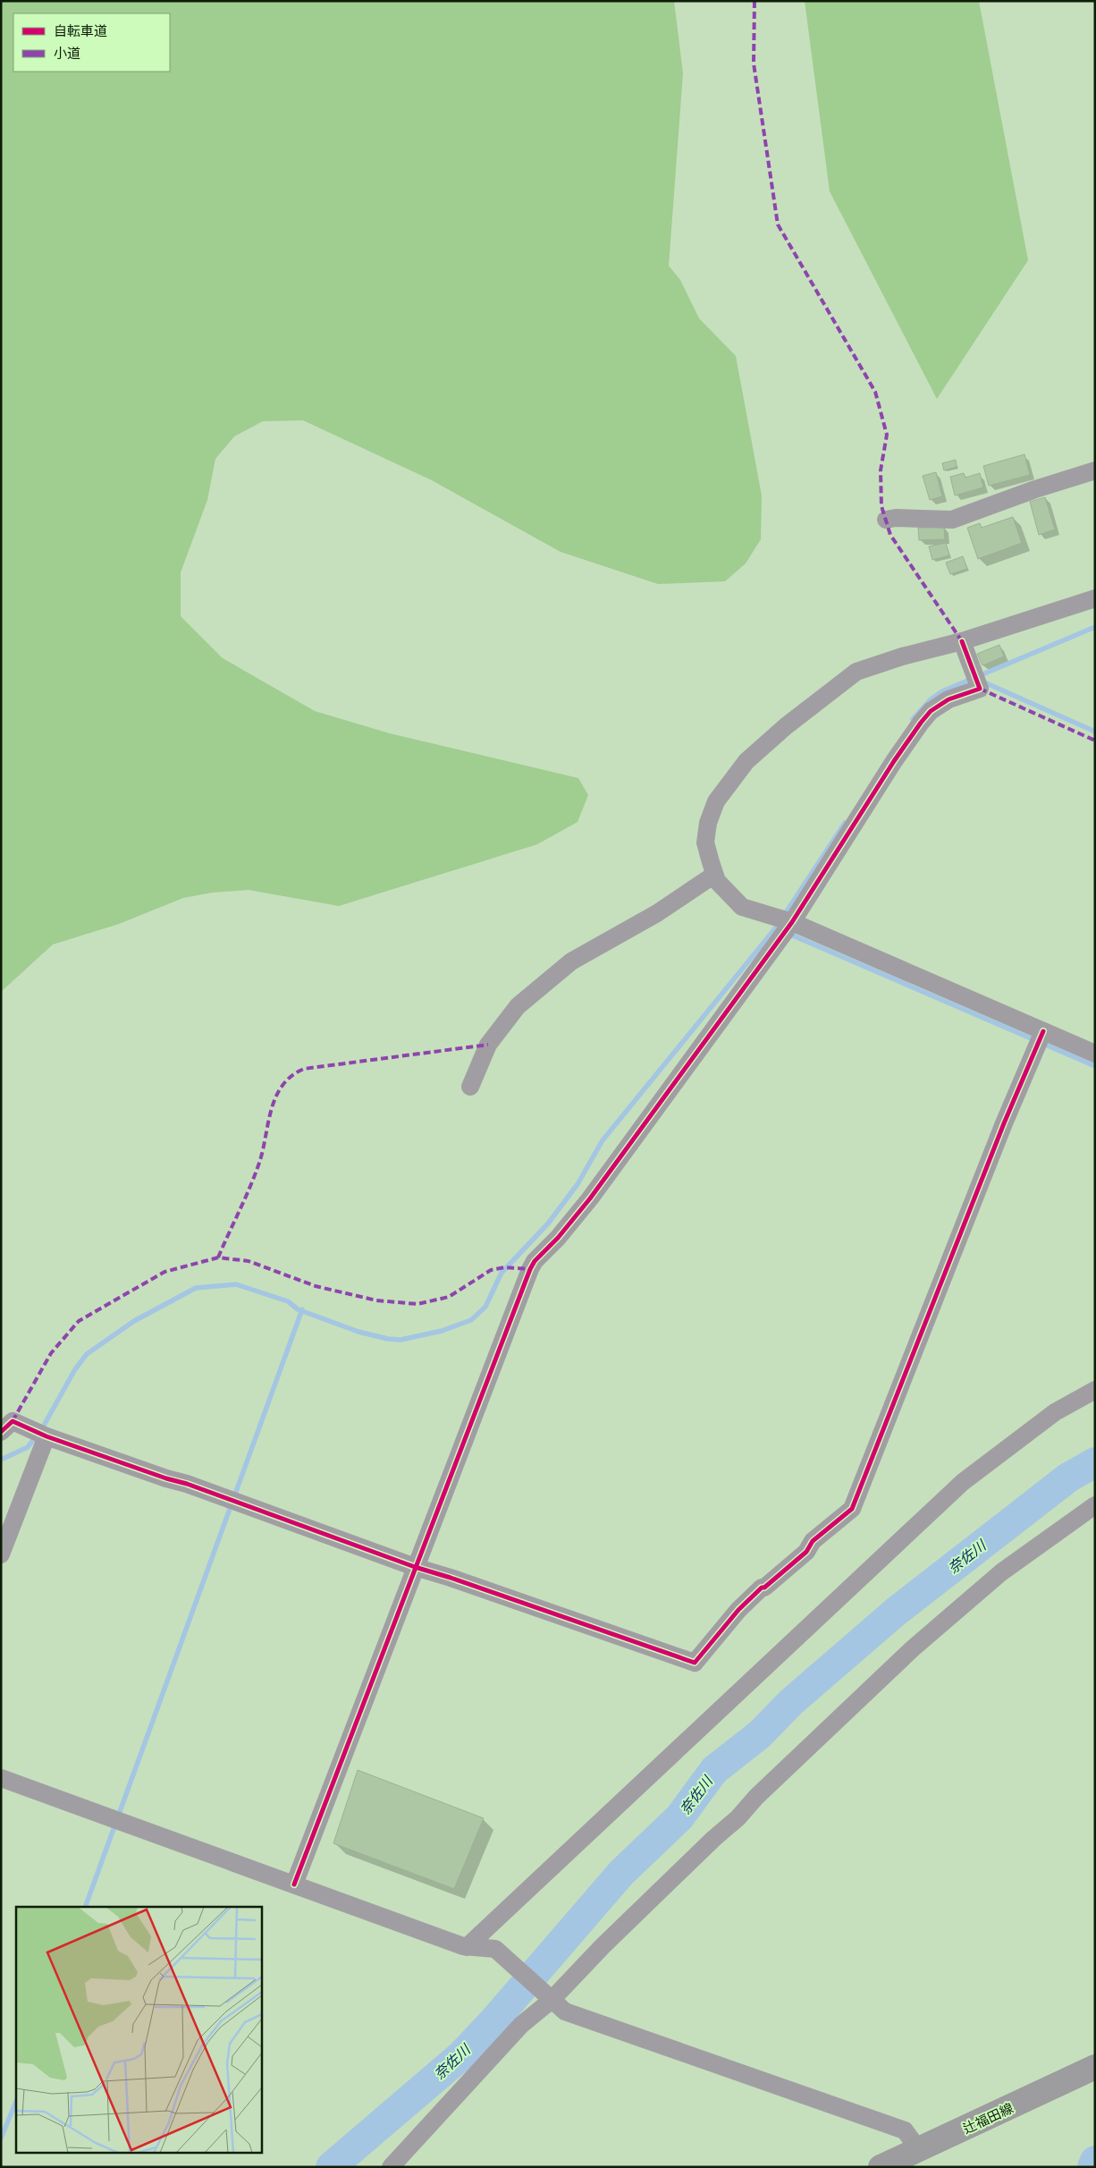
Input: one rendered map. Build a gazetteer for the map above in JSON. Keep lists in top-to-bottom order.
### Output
{
  "streets": {
    "main road": ["辻福田線"]
  },
  "water": ["奈佐川"],
  "legend": ["自転車道", "小道"]
}
